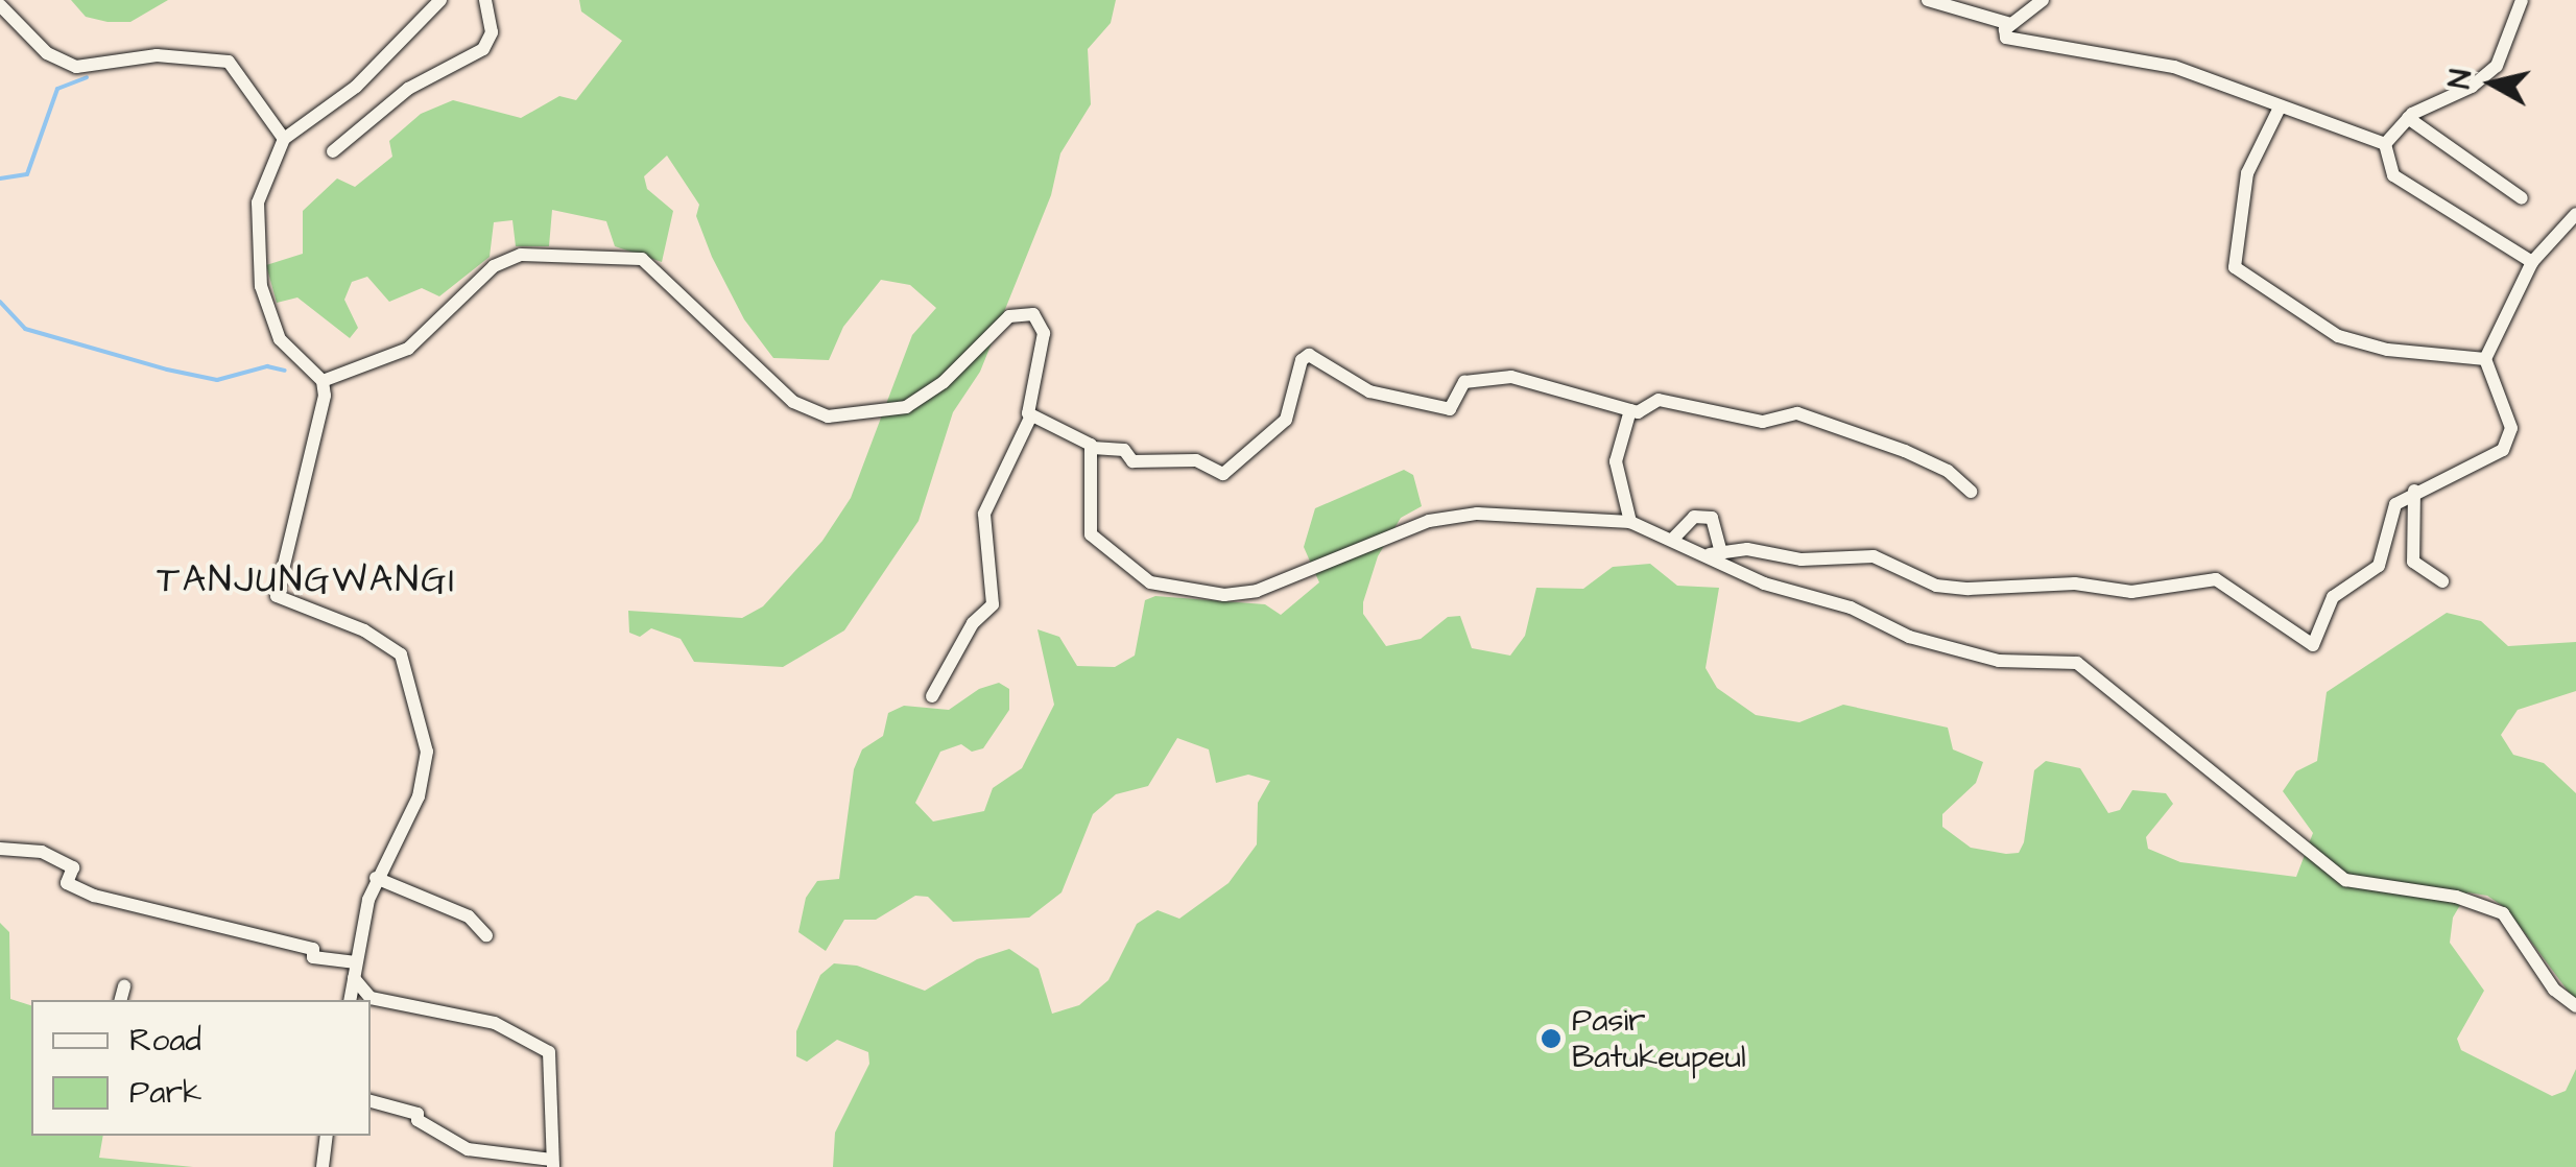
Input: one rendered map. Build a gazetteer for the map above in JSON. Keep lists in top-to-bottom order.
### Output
{
  "districts": ["TANJUNGWANGI"],
  "places": ["Pasir Batukeupeul"],
  "legend": ["Road", "Park"],
  "north": "left"
}
